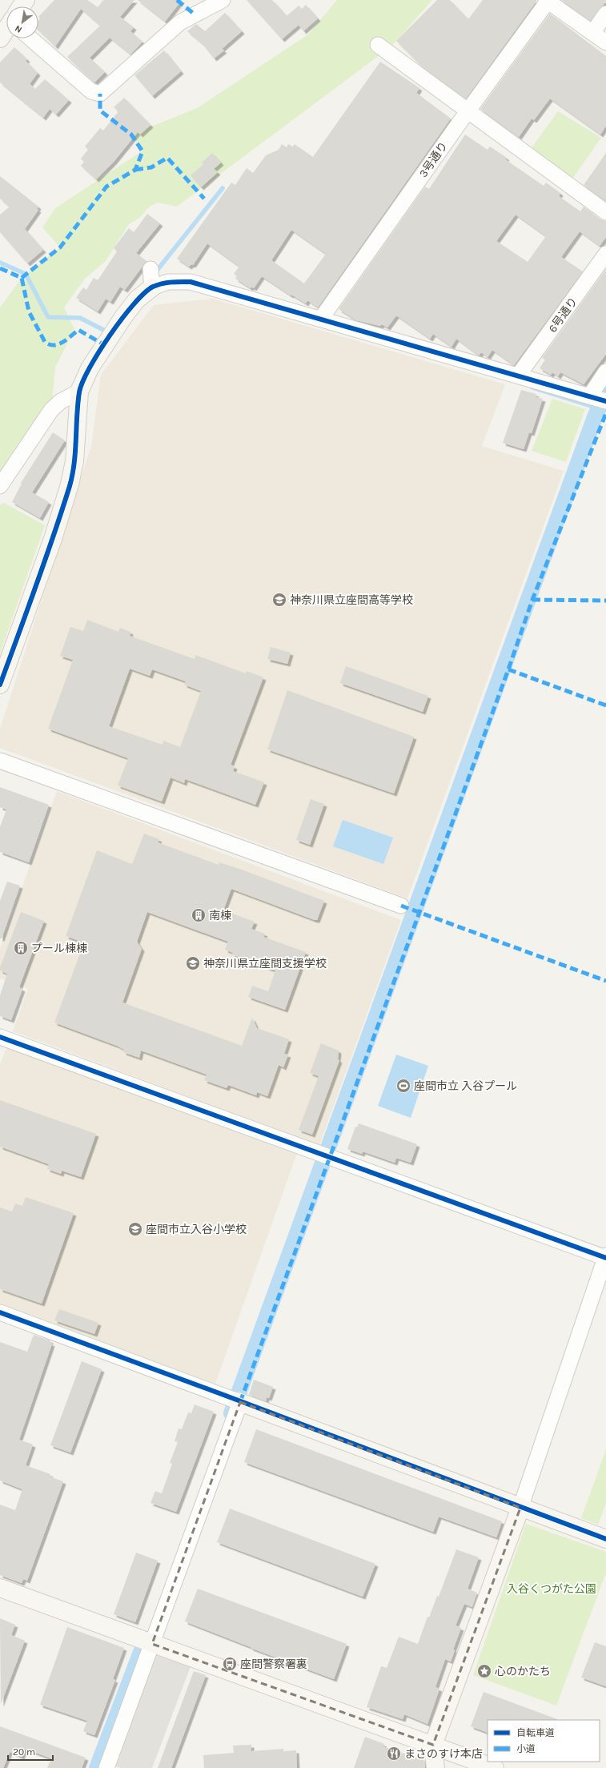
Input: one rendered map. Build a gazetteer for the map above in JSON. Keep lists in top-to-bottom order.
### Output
{
  "streets": {
    "street": ["3号通り", "6号通り"]
  },
  "parks": ["入谷くつがた公園"],
  "places": {
    "school or university": ["神奈川県立座間高等学校", "神奈川県立座間支援学校", "座間市立入谷小学校"],
    "building": ["南棟", "プール棟棟"],
    "sports": ["座間市立 入谷プール"],
    "bus stop": ["座間警察署裏"],
    "place": ["心のかたち"],
    "restaurant": ["まさのすけ本店"]
  },
  "legend": ["自転車道", "小道"],
  "scale_bar": "20 m",
  "north": "bottom left"
}
